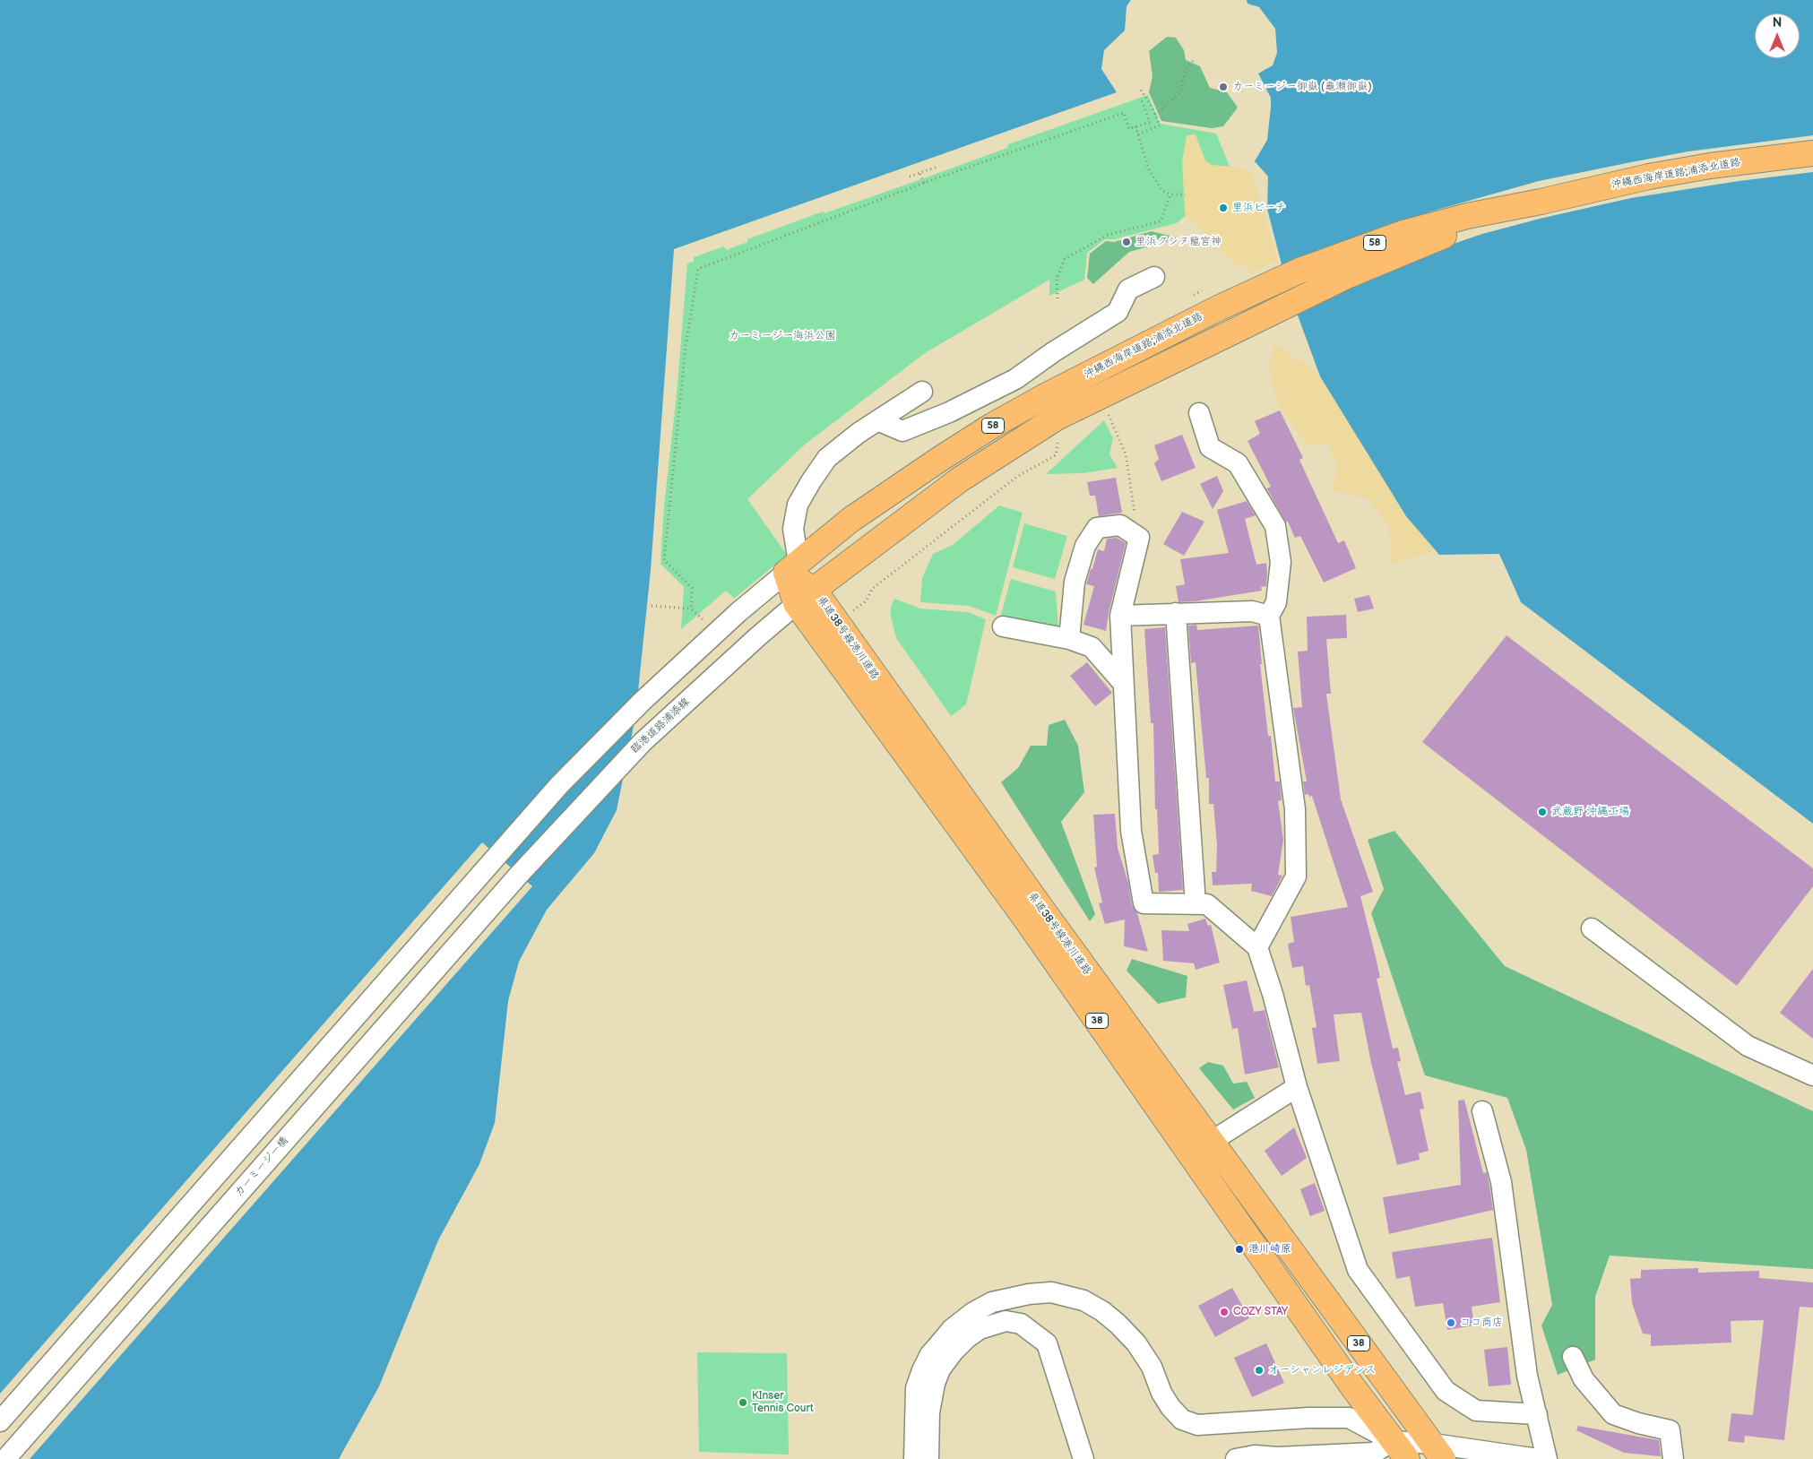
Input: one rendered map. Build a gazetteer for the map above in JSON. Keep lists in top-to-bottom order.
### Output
{
  "streets": {
    "main road": [
      "沖縄西海岸道路;浦添北道路",
      "58",
      "県道38号線港川道路",
      "38"
    ],
    "street": ["臨港道路浦添線", "カーミージー橋"]
  },
  "crossings": [
    ["沖縄西海岸道路;浦添北道路", "県道38号線港川道路"],
    ["沖縄西海岸道路;浦添北道路", "臨港道路浦添線"],
    ["県道38号線港川道路", "臨港道路浦添線"],
    ["臨港道路浦添線", "カーミージー橋"]
  ],
  "parks": ["カーミージー海浜公園"],
  "places": [
    "カーミージー御嶽 (龜瀬御嶽)",
    "里浜ビーチ",
    "里浜クシヌ龍宮神",
    "武蔵野 沖縄工場",
    "港川崎原",
    "COZY STAY",
    "ココ商店",
    "オーシャンレジデンス",
    "KInser Tennis Court"
  ],
  "north": "top"
}
